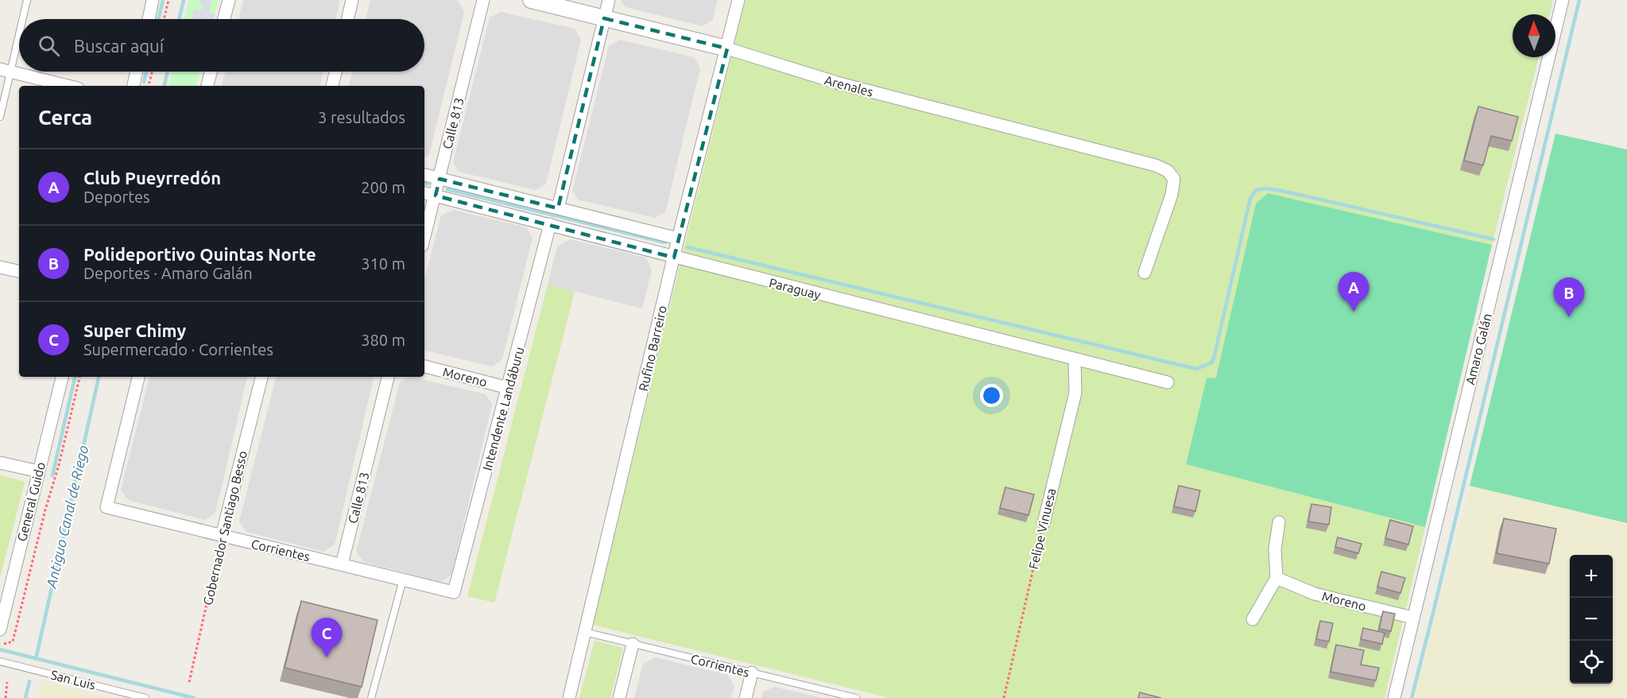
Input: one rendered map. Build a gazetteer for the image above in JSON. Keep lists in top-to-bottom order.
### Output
{
  "streets": {
    "street": [
      "Arenales",
      "Calle 813",
      "Paraguay",
      "Rufino Barreiro",
      "Amaro Galán",
      "Moreno",
      "Intendente Landáburu",
      "General Guido",
      "Gobernador Santiago Besso",
      "Felipe Vinuesa",
      "Corrientes"
    ],
    "lane": ["San Luis"]
  },
  "crossings": [
    ["Arenales", "Rufino Barreiro"],
    ["Calle 813", "Paraguay"],
    ["Calle 813", "Corrientes"],
    ["Paraguay", "Rufino Barreiro"],
    ["Paraguay", "Intendente Landáburu"],
    ["Paraguay", "Felipe Vinuesa"],
    ["Rufino Barreiro", "Corrientes"],
    ["Amaro Galán", "Moreno"],
    ["Moreno", "Intendente Landáburu"],
    ["Intendente Landáburu", "Corrientes"],
    ["Gobernador Santiago Besso", "Corrientes"]
  ],
  "water": ["Antiguo Canal de Riego"],
  "north": "top",
  "page": {
    "search": "Buscar aquí",
    "heading": ["Cerca", "3 resultados"],
    "list": [
      {
        "mark": "A",
        "name": "Club Pueyrredón",
        "note": "Deportes",
        "value": "200 m"
      },
      {
        "mark": "B",
        "name": "Polideportivo Quintas Norte",
        "note": "Deportes · Amaro Galán",
        "value": "310 m"
      },
      {
        "mark": "C",
        "name": "Super Chimy",
        "note": "Supermercado · Corrientes",
        "value": "380 m"
      }
    ],
    "pins": ["A", "B", "C"],
    "map_buttons": ["+", "−"]
  }
}
